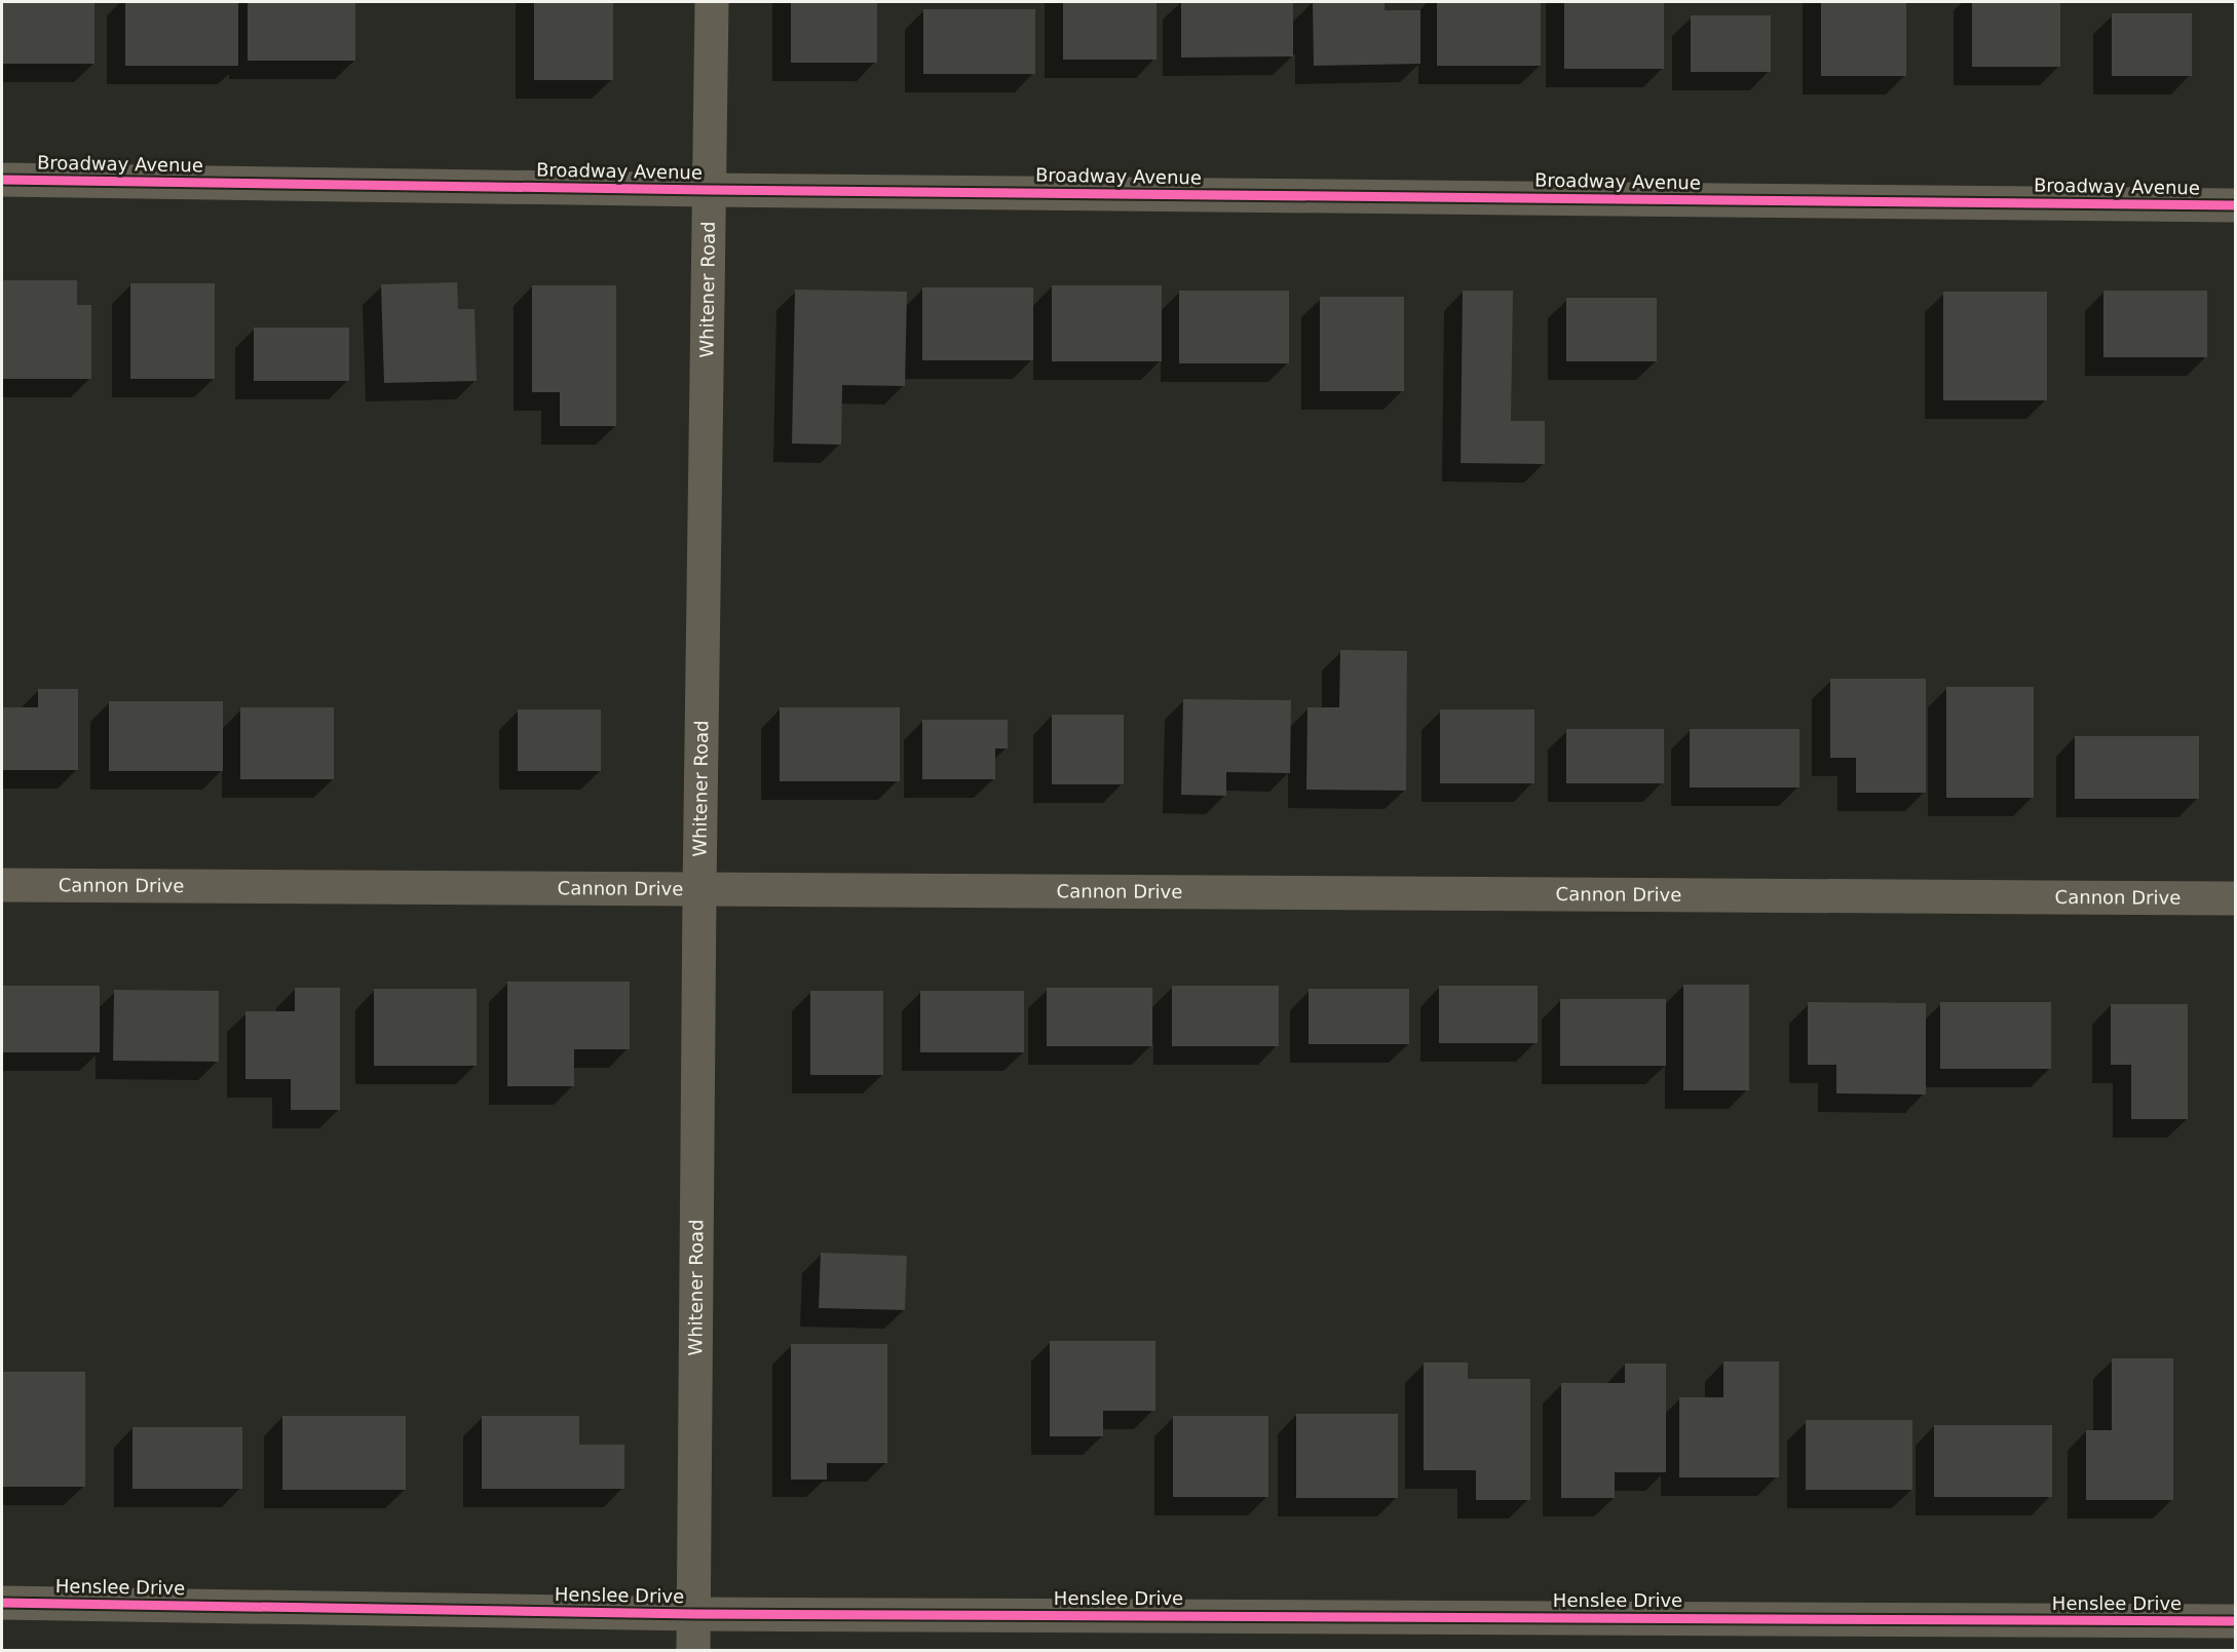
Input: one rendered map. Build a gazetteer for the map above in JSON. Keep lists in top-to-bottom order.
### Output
{
  "streets": {
    "street": [
      "Broadway Avenue",
      "Whitener Road",
      "Cannon Drive",
      "Henslee Drive"
    ]
  },
  "crossings": [
    ["Broadway Avenue", "Whitener Road"],
    ["Whitener Road", "Cannon Drive"],
    ["Whitener Road", "Henslee Drive"]
  ]
}
